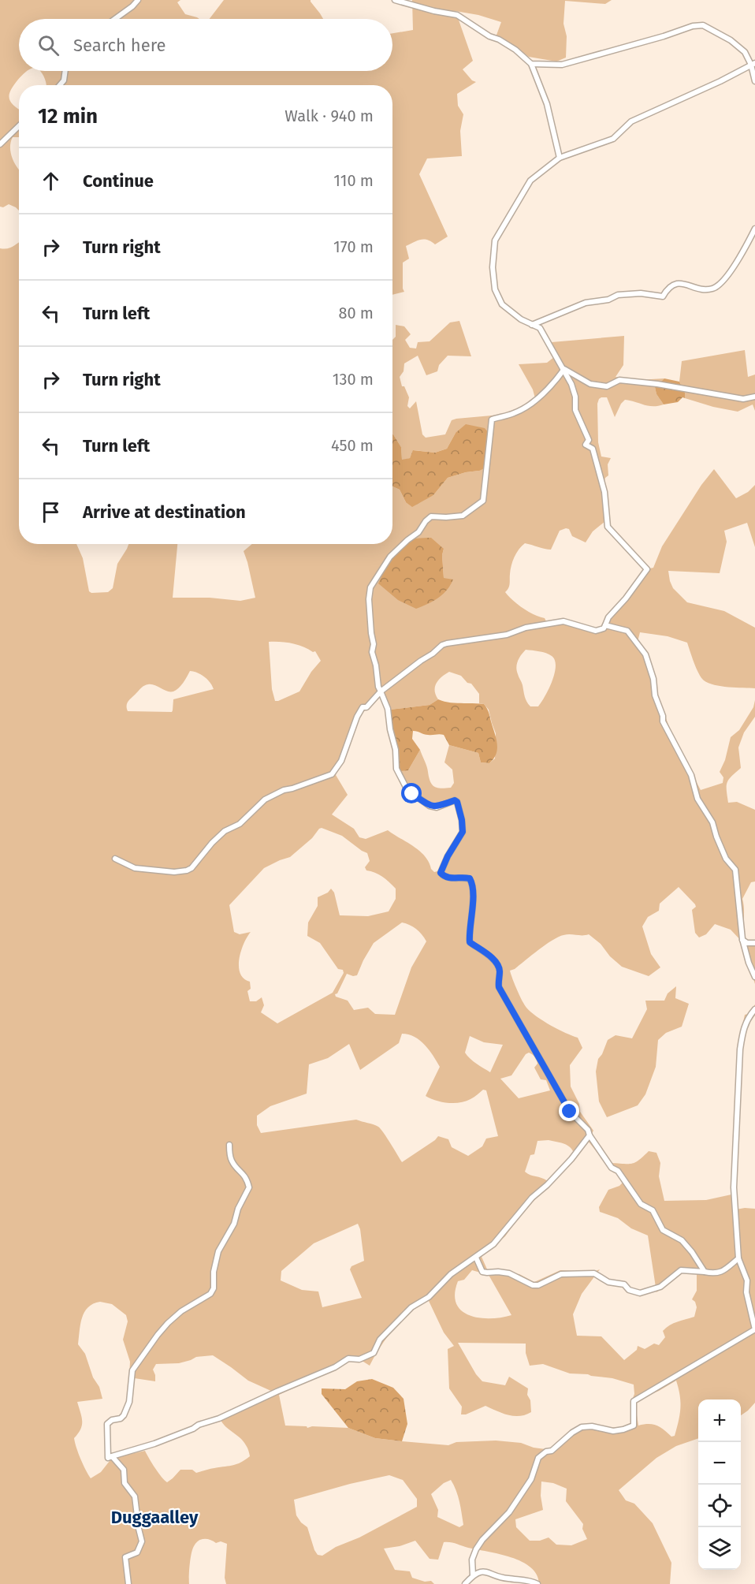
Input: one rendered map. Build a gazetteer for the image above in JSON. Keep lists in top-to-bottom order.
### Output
{
  "districts": ["Duggaalley"],
  "page": {
    "search": "Search here",
    "heading": ["12 min", "Walk · 940 m"],
    "list": [
      ["Continue", "110 m"],
      ["Turn right", "170 m"],
      ["Turn left", "80 m"],
      ["Turn right", "130 m"],
      ["Turn left", "450 m"],
      "Arrive at destination"
    ],
    "map_buttons": ["+", "−"]
  }
}
